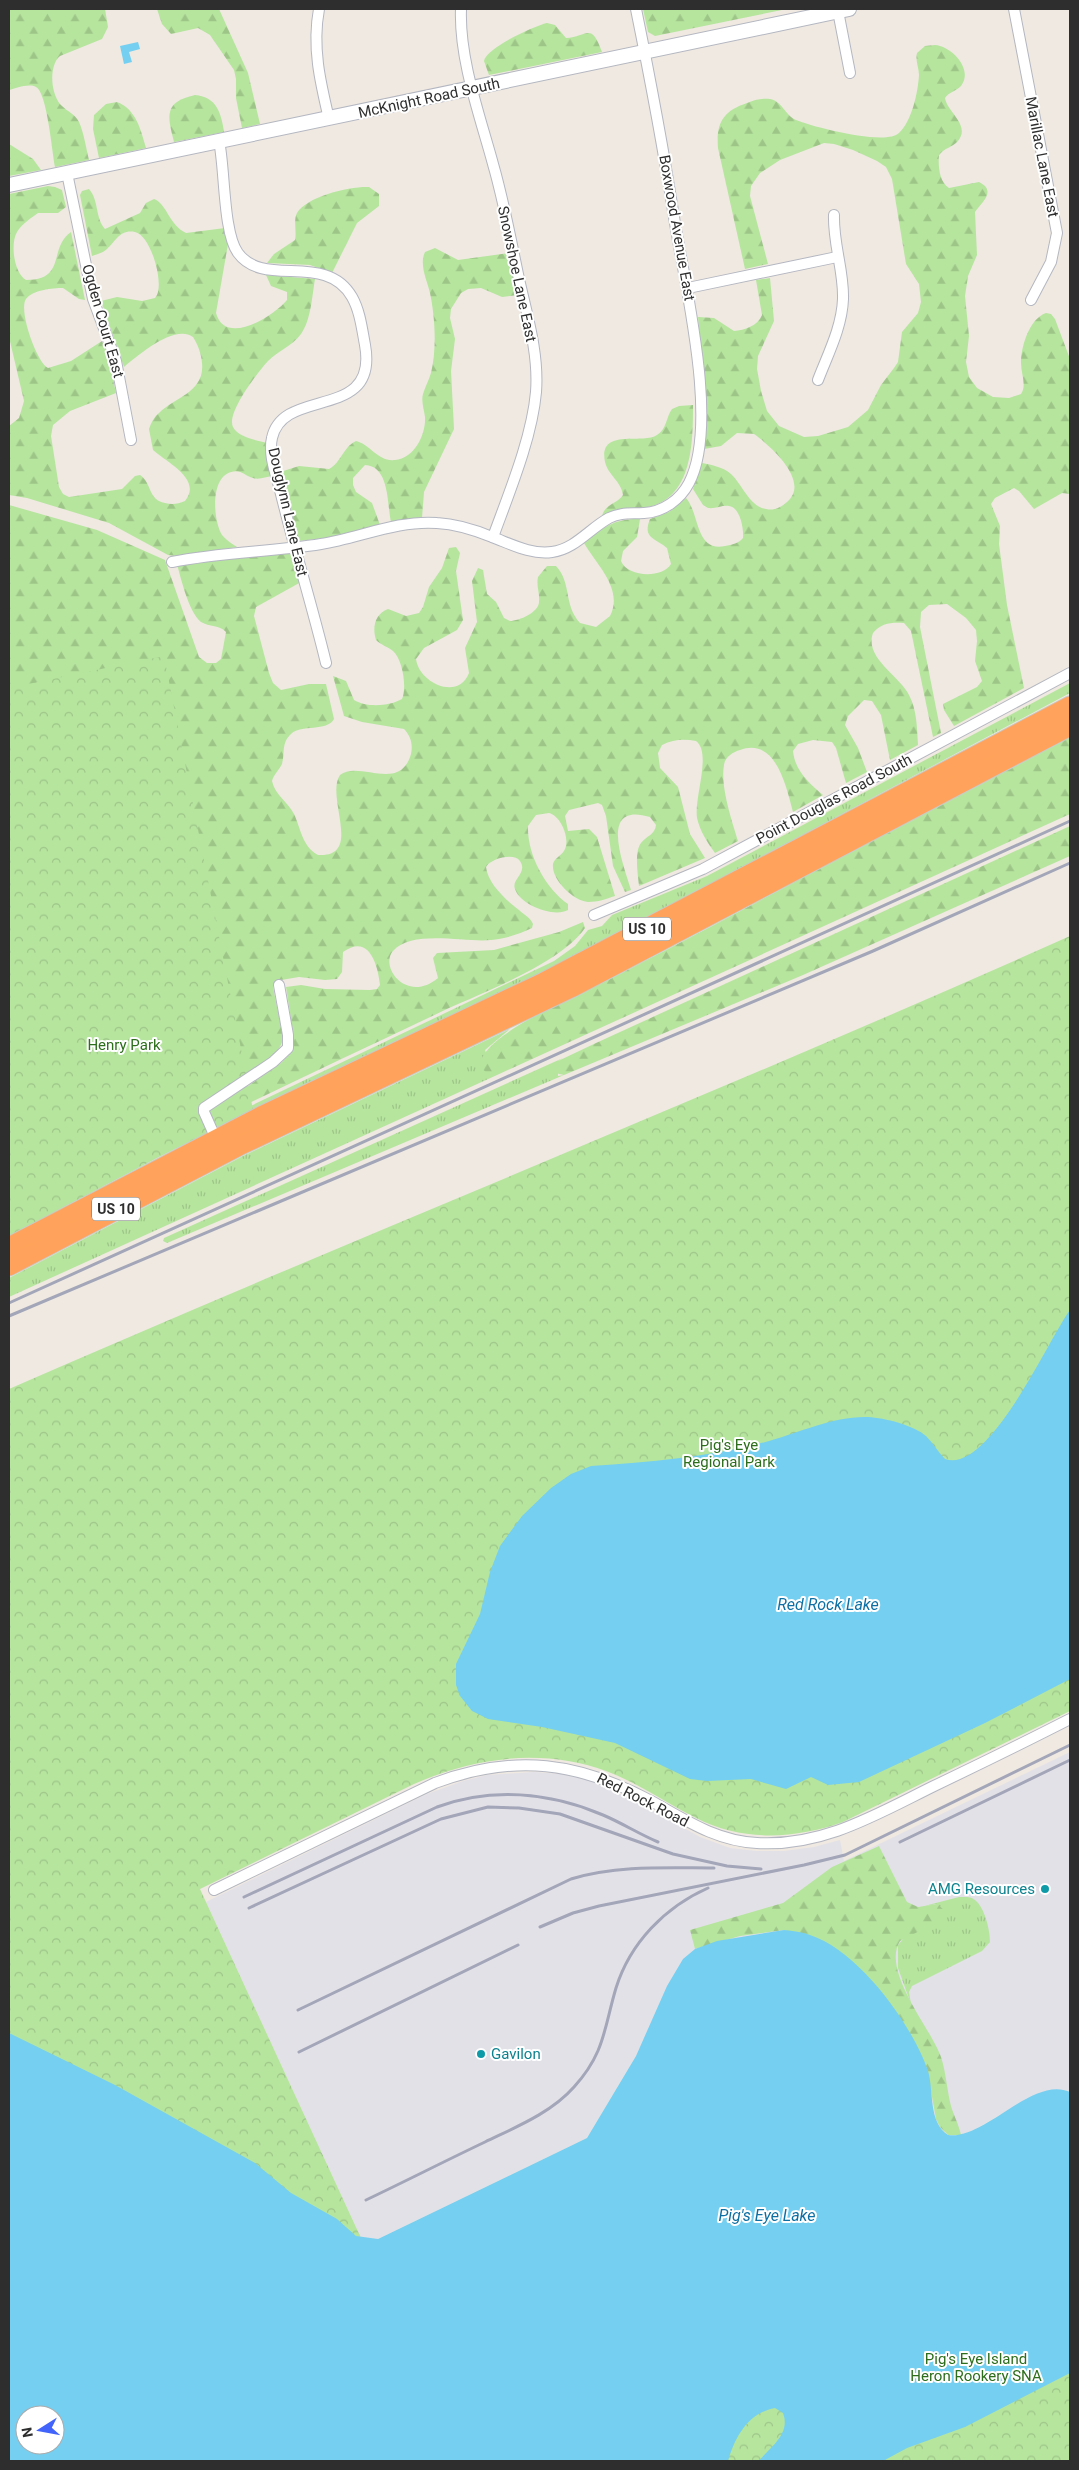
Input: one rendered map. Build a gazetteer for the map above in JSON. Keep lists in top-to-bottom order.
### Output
{
  "streets": {
    "highway": ["US 10"],
    "street": [
      "McKnight Road South",
      "Marillac Lane East",
      "Boxwood Avenue East",
      "Snowshoe Lane East",
      "Ogden Court East",
      "Douglynn Lane East",
      "Point Douglas Road South",
      "Red Rock Road"
    ]
  },
  "crossings": [
    ["McKnight Road South", "Boxwood Avenue East"],
    ["McKnight Road South", "Snowshoe Lane East"],
    ["McKnight Road South", "Ogden Court East"],
    ["McKnight Road South", "Douglynn Lane East"],
    ["Boxwood Avenue East", "Snowshoe Lane East"],
    ["Boxwood Avenue East", "Douglynn Lane East"]
  ],
  "water": ["Red Rock Lake", "Pig's Eye Lake"],
  "parks": ["Henry Park", "Pig's Eye Regional Park", "Pig's Eye Island Heron Rookery SNA"],
  "places": ["AMG Resources", "Gavilon"],
  "north": "left"
}
